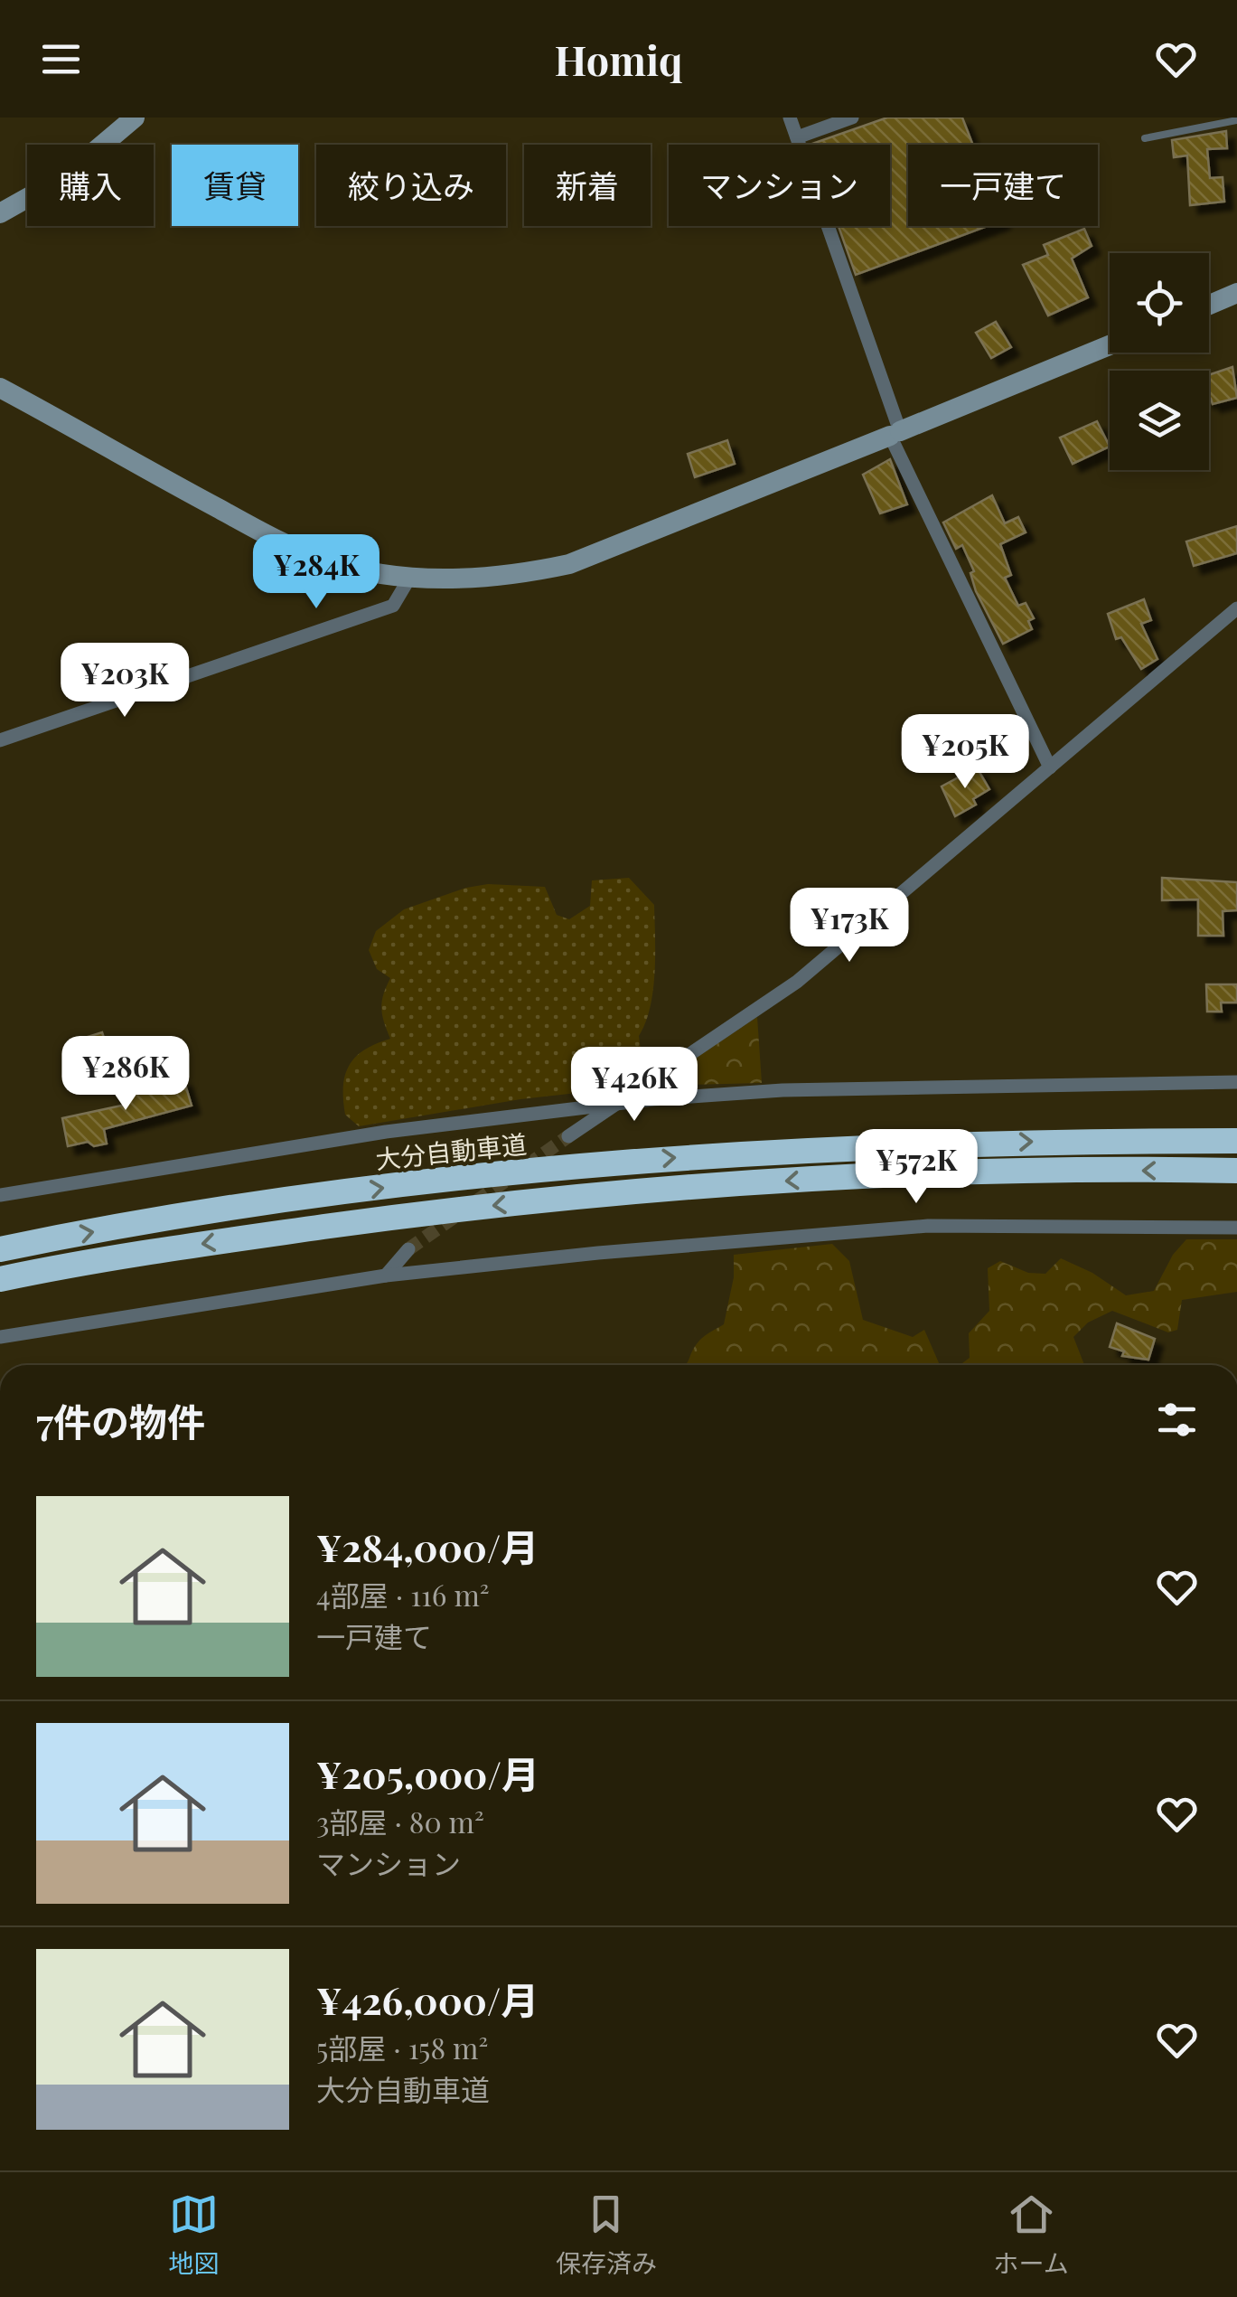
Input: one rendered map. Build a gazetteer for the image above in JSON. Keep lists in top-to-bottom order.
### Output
{
  "streets": {
    "highway": ["大分自動車道"]
  },
  "page": {
    "header": "Homiq",
    "chip": [
      "購入",
      "賃貸",
      "絞り込み",
      "新着",
      "マンション",
      "一戸建て"
    ],
    "price": [
      "¥284K",
      "¥203K",
      "¥205K",
      "¥173K",
      "¥286K",
      "¥426K",
      "¥572K"
    ],
    "heading": "7件の物件",
    "list": [
      {
        "name": "¥284,000/月",
        "note": "4部屋 · 116 m² · 一戸建て"
      },
      {
        "name": "¥205,000/月",
        "note": "3部屋 · 80 m² · マンション"
      },
      {
        "name": "¥426,000/月",
        "note": "5部屋 · 158 m² · 大分自動車道"
      }
    ],
    "tabs": ["地図", "保存済み", "ホーム"]
  }
}
